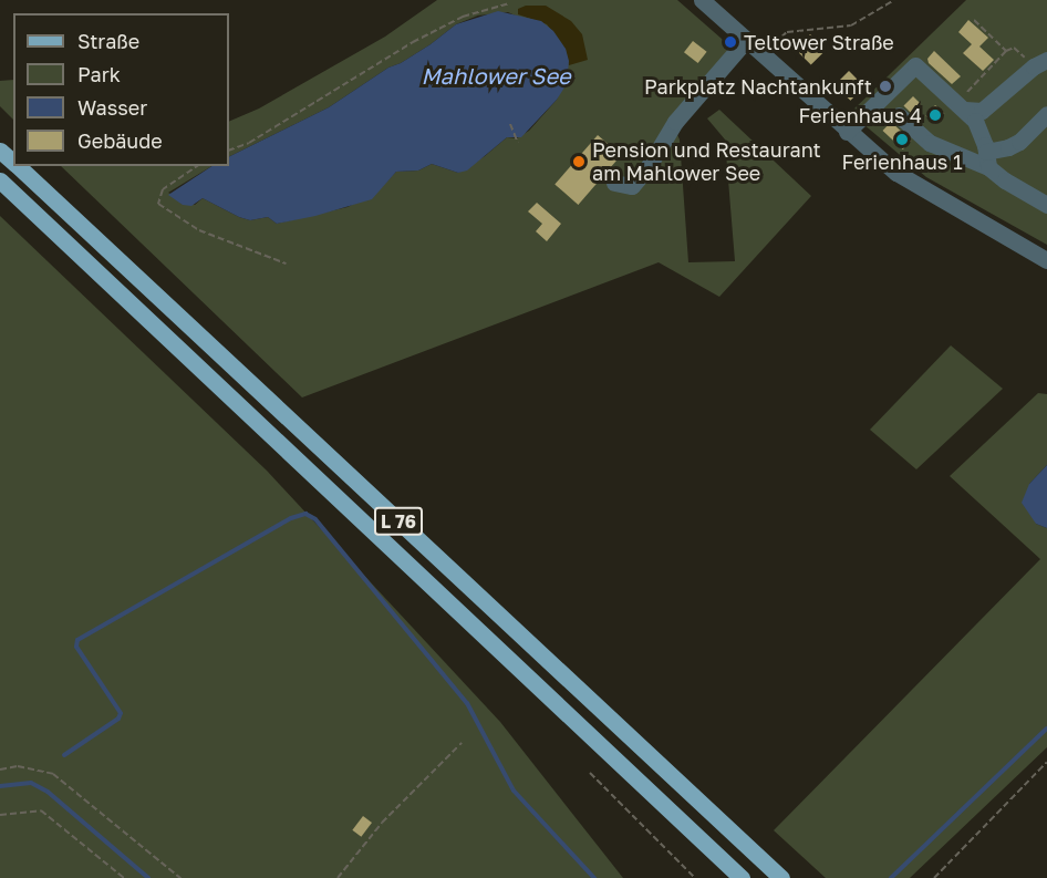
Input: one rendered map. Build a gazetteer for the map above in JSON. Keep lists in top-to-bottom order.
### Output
{
  "streets": {
    "main road": ["L 76"]
  },
  "water": ["Mahlower See"],
  "places": [
    "Teltower Straße",
    "Parkplatz Nachtankunft",
    "Ferienhaus 4",
    "Ferienhaus 1",
    "Pension und Restaurant am Mahlower See"
  ],
  "legend": [
    "Straße",
    "Park",
    "Wasser",
    "Gebäude"
  ]
}
